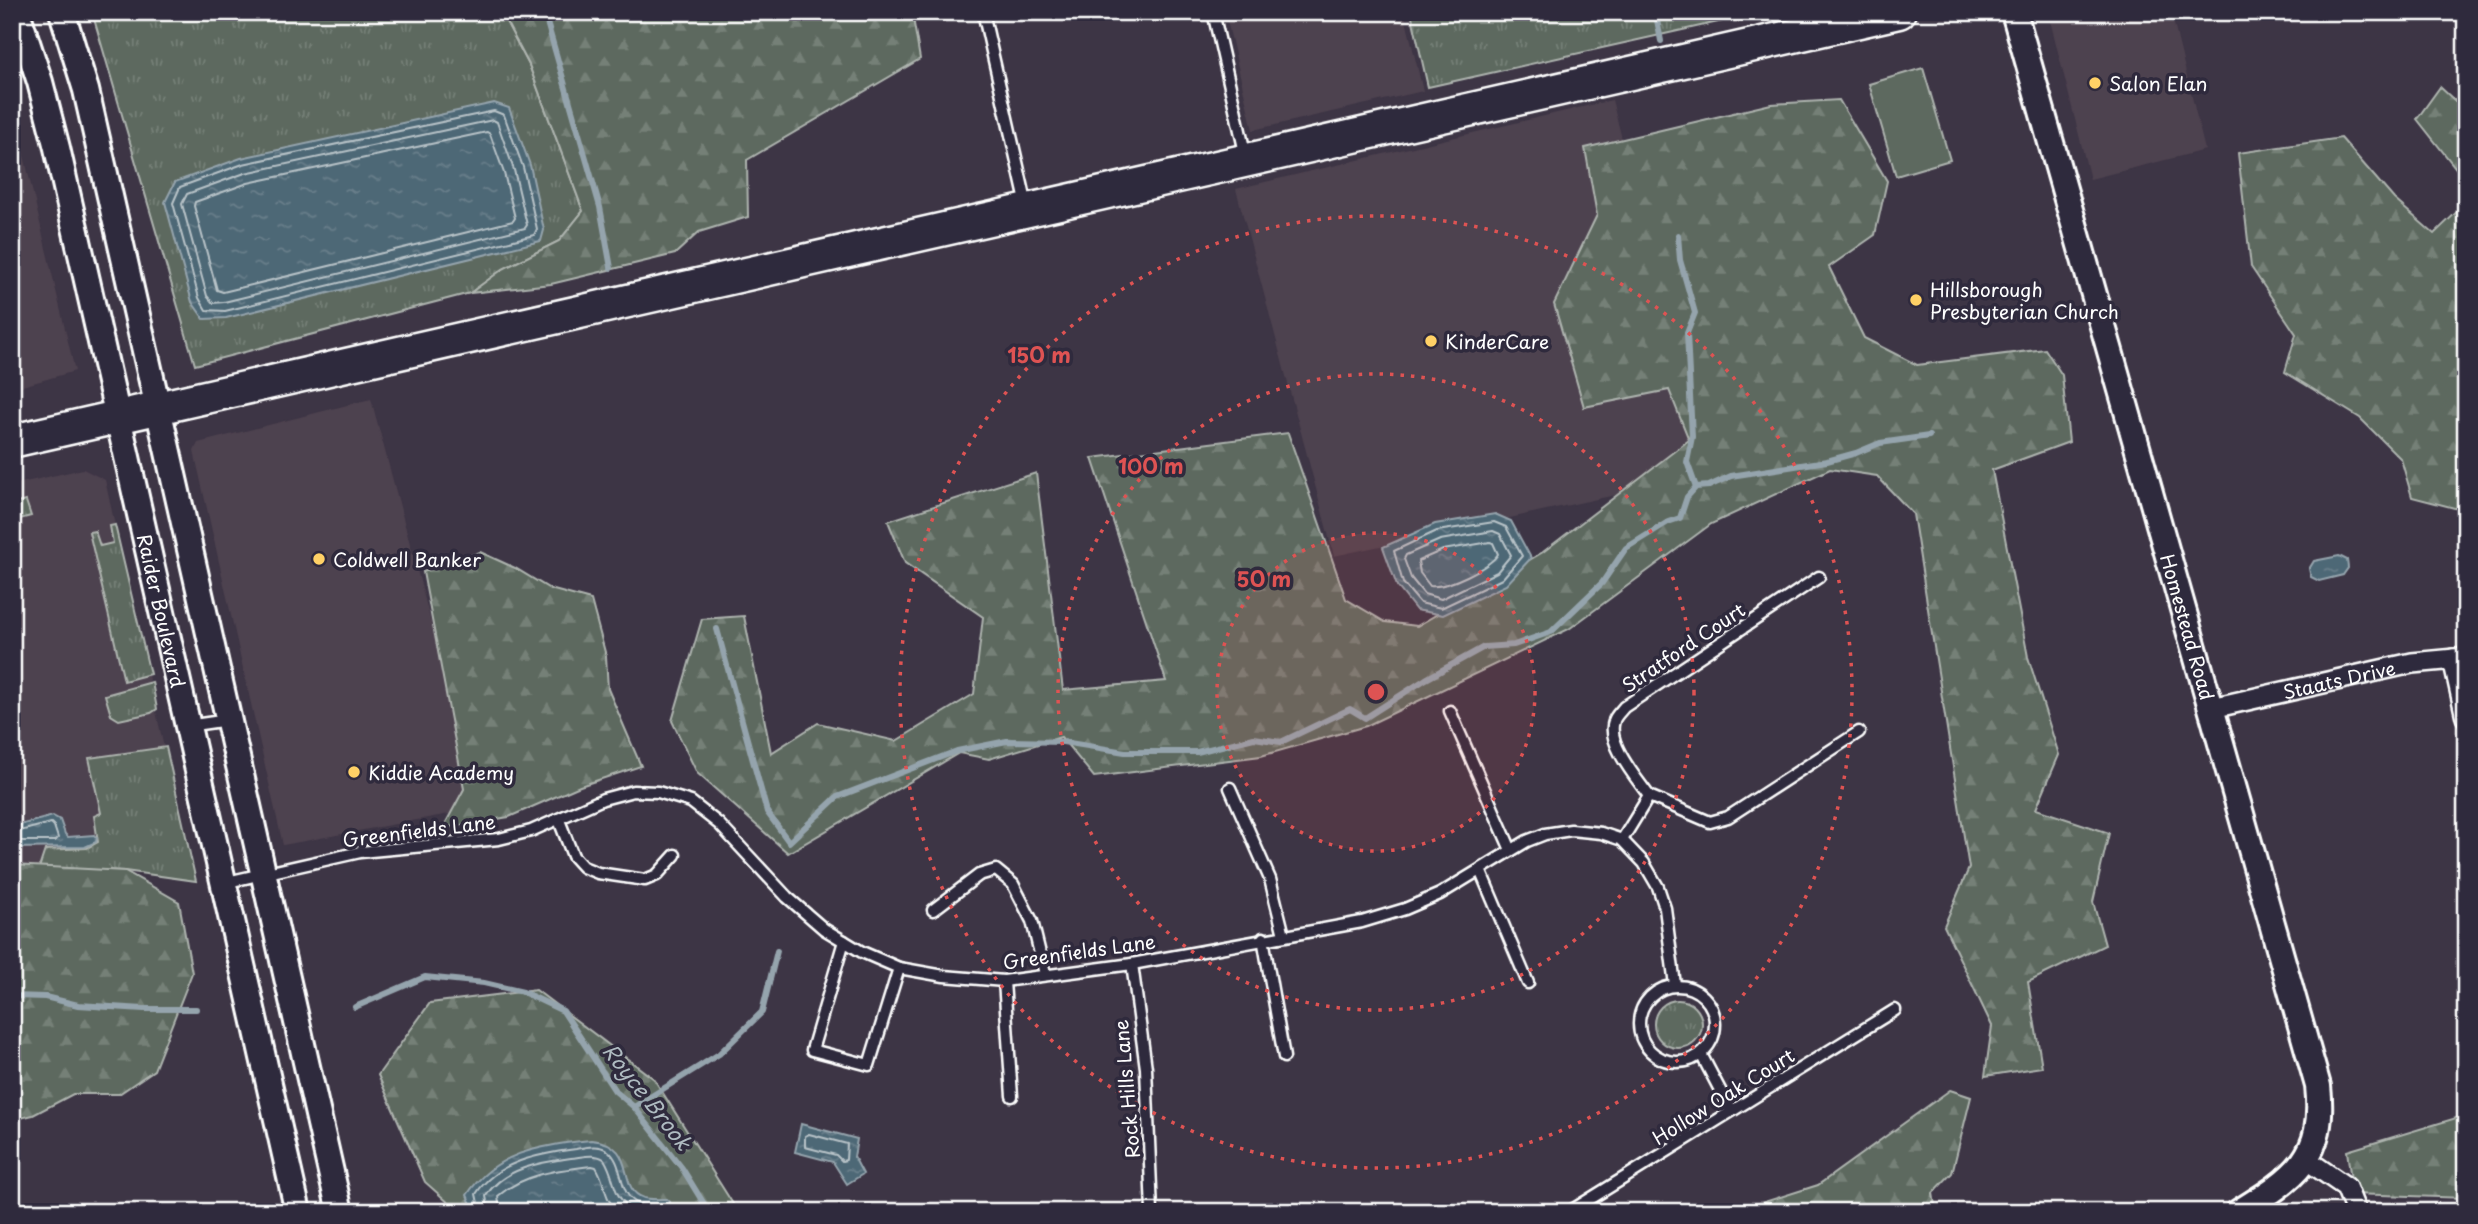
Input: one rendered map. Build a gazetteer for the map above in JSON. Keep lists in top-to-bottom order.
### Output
{
  "streets": {
    "street": ["Raider Boulevard", "Homestead Road", "Staats Drive"],
    "lane": [
      "Stratford Court",
      "Greenfields Lane",
      "Rock Hills Lane",
      "Hollow Oak Court"
    ]
  },
  "crossings": [
    ["Raider Boulevard", "Greenfields Lane"],
    ["Homestead Road", "Staats Drive"],
    ["Greenfields Lane", "Rock Hills Lane"]
  ],
  "water": ["Royce Brook"],
  "places": [
    "Salon Elan",
    "Hillsborough Presbyterian Church",
    "KinderCare",
    "Coldwell Banker",
    "Kiddie Academy"
  ],
  "rings": ["150 m", "100 m", "50 m"]
}
